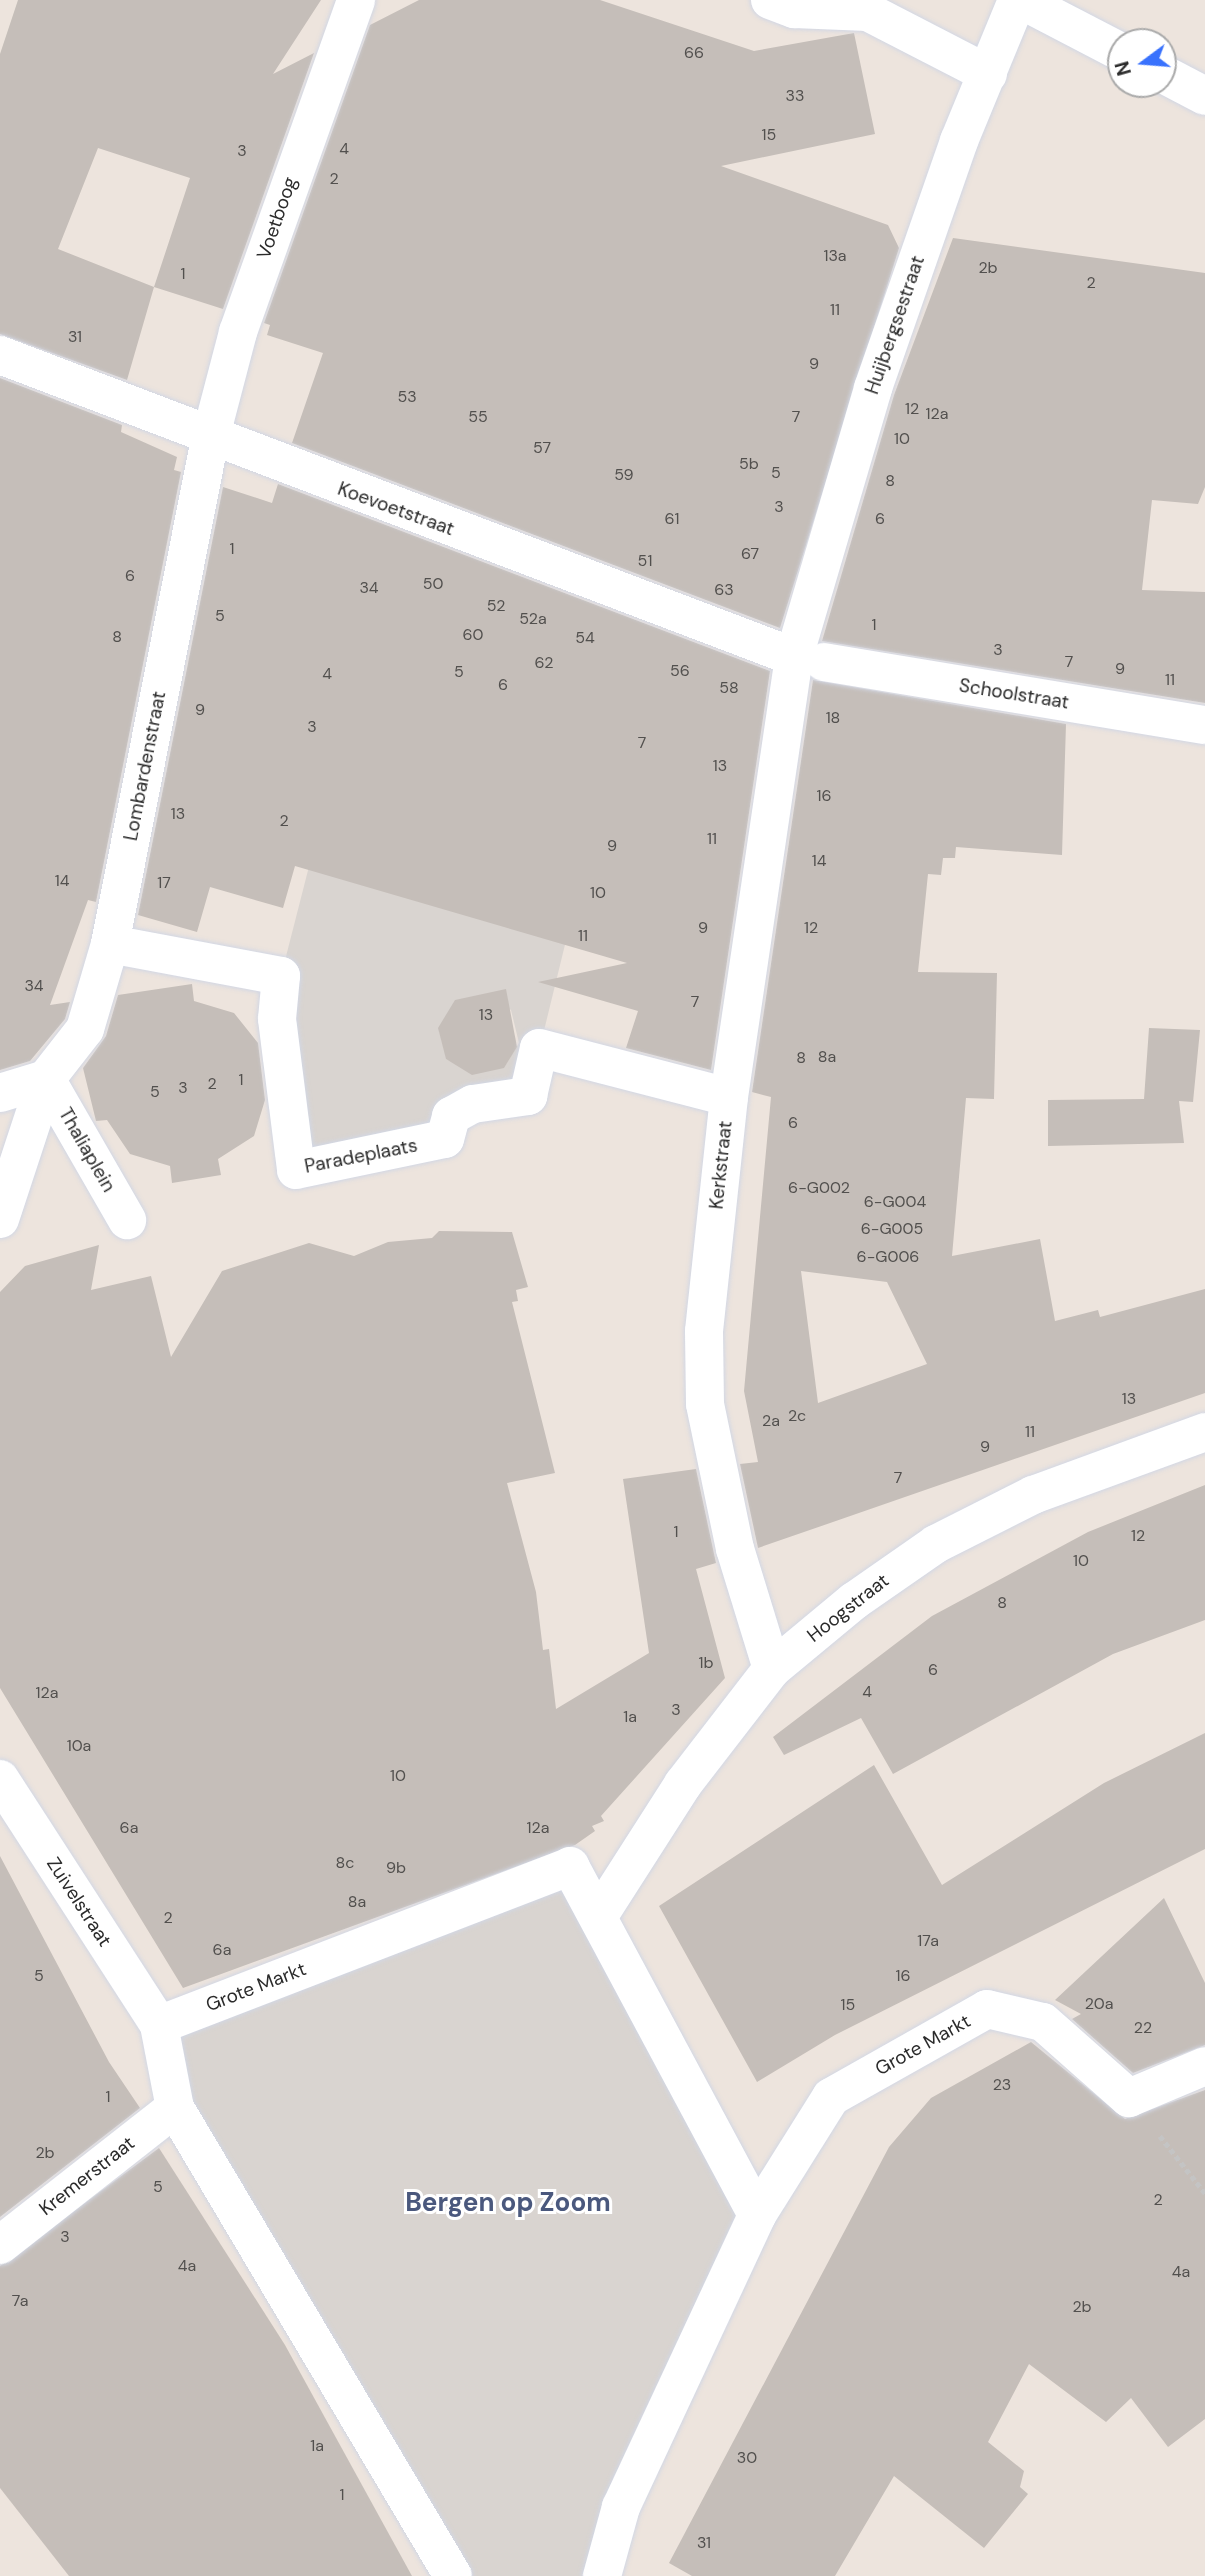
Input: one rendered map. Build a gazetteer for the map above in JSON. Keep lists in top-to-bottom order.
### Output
{
  "streets": {
    "street": [
      "Voetboog",
      "Huijbergsestraat",
      "Koevoetstraat",
      "Schoolstraat",
      "Lombardenstraat",
      "Thaliaplein",
      "Paradeplaats",
      "Kerkstraat",
      "Hoogstraat",
      "Zuivelstraat",
      "Grote Markt",
      "Kremerstraat"
    ]
  },
  "crossings": [
    ["Voetboog", "Koevoetstraat"],
    ["Voetboog", "Lombardenstraat"],
    ["Huijbergsestraat", "Koevoetstraat"],
    ["Huijbergsestraat", "Schoolstraat"],
    ["Huijbergsestraat", "Kerkstraat"],
    ["Koevoetstraat", "Schoolstraat"],
    ["Koevoetstraat", "Lombardenstraat"],
    ["Koevoetstraat", "Kerkstraat"],
    ["Schoolstraat", "Kerkstraat"],
    ["Lombardenstraat", "Thaliaplein"],
    ["Lombardenstraat", "Paradeplaats"],
    ["Paradeplaats", "Kerkstraat"],
    ["Kerkstraat", "Hoogstraat"],
    ["Hoogstraat", "Grote Markt"],
    ["Zuivelstraat", "Grote Markt"]
  ],
  "districts": ["Bergen op Zoom"],
  "house_numbers": [
    "66",
    "33",
    "15",
    "4",
    "3",
    "2",
    "13a",
    "2b",
    "1",
    "2",
    "11",
    "31",
    "9",
    "53",
    "12",
    "12a",
    "55",
    "7",
    "10",
    "57",
    "5b",
    "5",
    "59",
    "8",
    "3",
    "61",
    "6",
    "1",
    "67",
    "51",
    "6",
    "50",
    "34",
    "63",
    "52",
    "5",
    "52a",
    "1",
    "60",
    "8",
    "54",
    "3",
    "7",
    "62",
    "9",
    "56",
    "5",
    "4",
    "11",
    "6",
    "58",
    "9",
    "18",
    "3",
    "7",
    "13",
    "16",
    "13",
    "2",
    "11",
    "9",
    "14",
    "14",
    "17",
    "10",
    "9",
    "12",
    "11",
    "34",
    "7",
    "13",
    "8a",
    "8",
    "1",
    "2",
    "3",
    "5",
    "6",
    "6-G002",
    "6-G004",
    "6-G005",
    "6-G006",
    "13",
    "2c",
    "2a",
    "11",
    "9",
    "7",
    "1",
    "12",
    "10",
    "8",
    "1b",
    "6",
    "4",
    "12a",
    "3",
    "1a",
    "10a",
    "10",
    "6a",
    "12a",
    "8c",
    "9b",
    "8a",
    "2",
    "17a",
    "6a",
    "5",
    "16",
    "20a",
    "15",
    "22",
    "23",
    "1",
    "2b",
    "5",
    "2",
    "3",
    "4a",
    "4a",
    "7a",
    "2b",
    "1a",
    "30",
    "1",
    "31"
  ],
  "north": "left"
}
